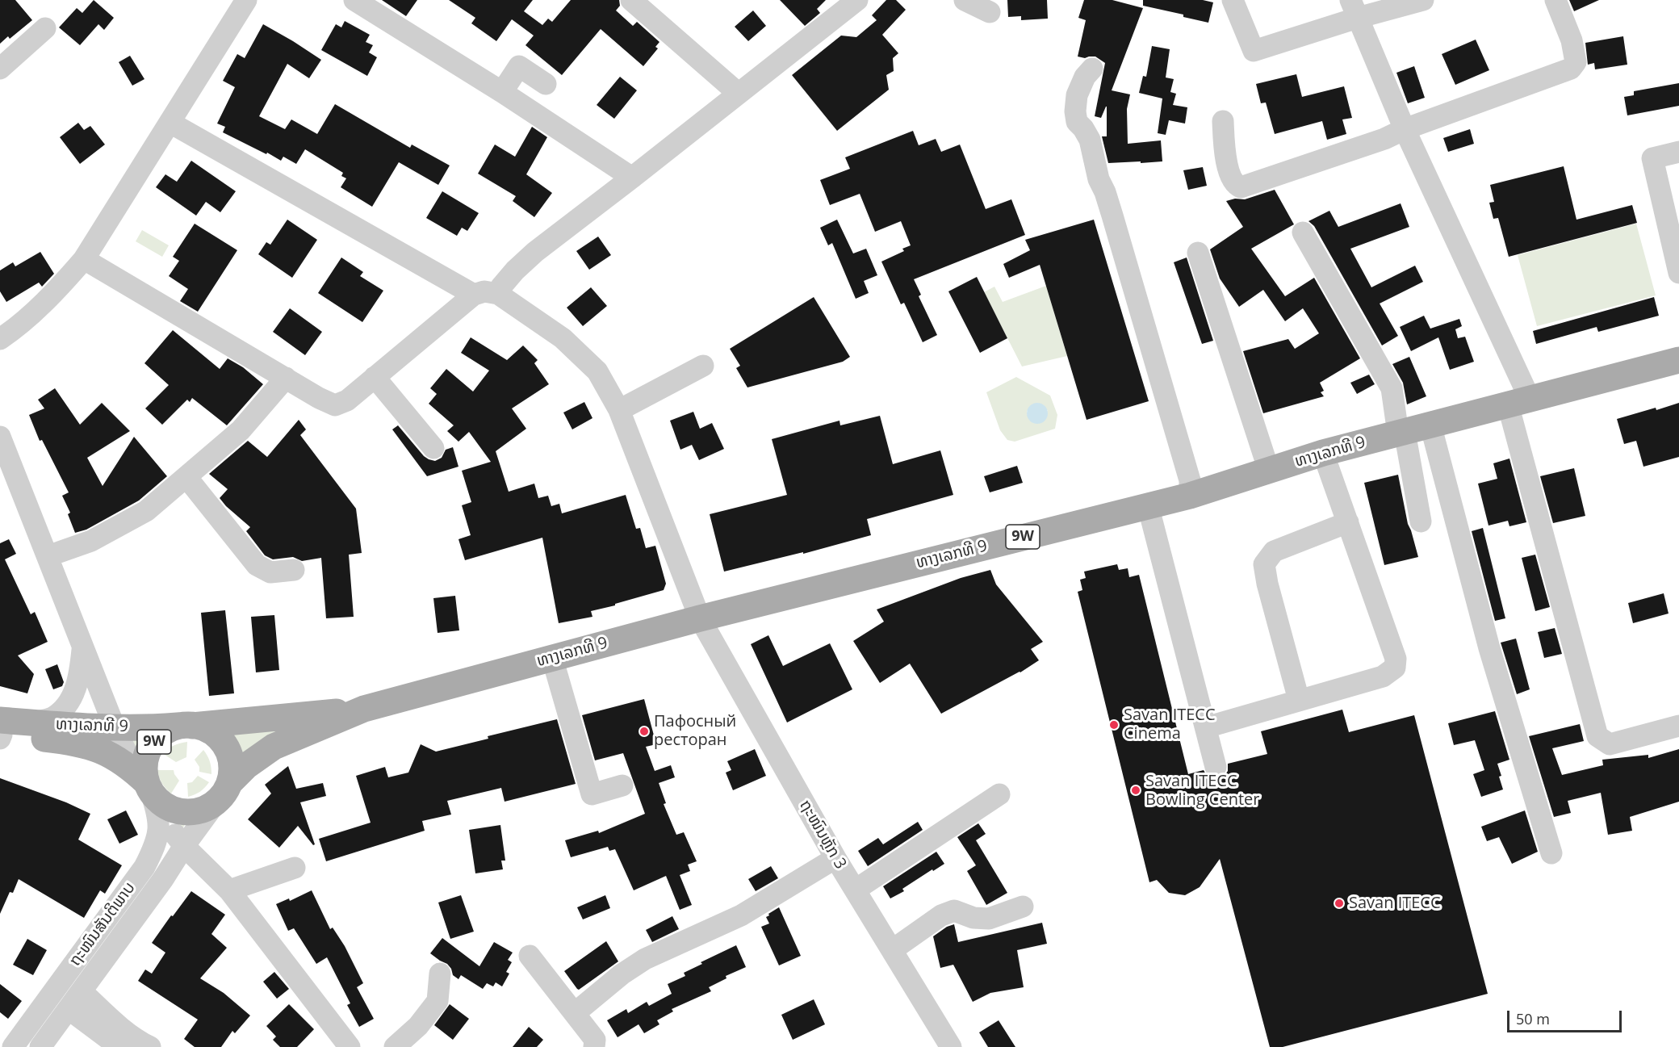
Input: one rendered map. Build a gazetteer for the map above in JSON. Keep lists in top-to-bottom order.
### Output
{
  "streets": {
    "main road": ["ທາງເລກທີ 9", "9W"],
    "street": ["ຖະໜົນຫຼັກ 3", "ຖະໜົນສັນຕິພາບ"]
  },
  "crossings": [
    ["ທາງເລກທີ 9", "ຖະໜົນຫຼັກ 3"],
    ["ທາງເລກທີ 9", "ຖະໜົນສັນຕິພາບ"]
  ],
  "places": [
    "Savan ITECC Cinema",
    "Пафосный ресторан",
    "Savan ITECC Bowling Center",
    "Savan ITECC"
  ],
  "scale_bar": "50 m"
}
